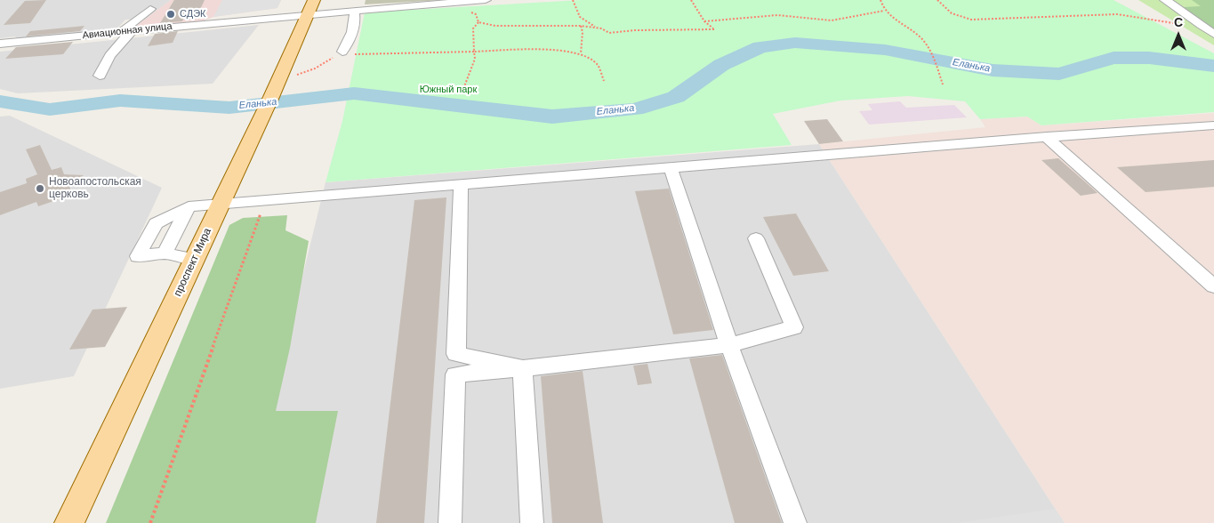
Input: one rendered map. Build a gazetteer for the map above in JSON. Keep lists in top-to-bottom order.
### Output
{
  "streets": {
    "main road": ["проспект Мира"],
    "street": ["Авиационная улица"]
  },
  "crossings": [
    ["Авиационная улица", "проспект Мира"]
  ],
  "water": ["Еланька"],
  "parks": ["Южный парк"],
  "places": ["СДЭК", "Новоапостольская церковь"],
  "north": "top"
}
